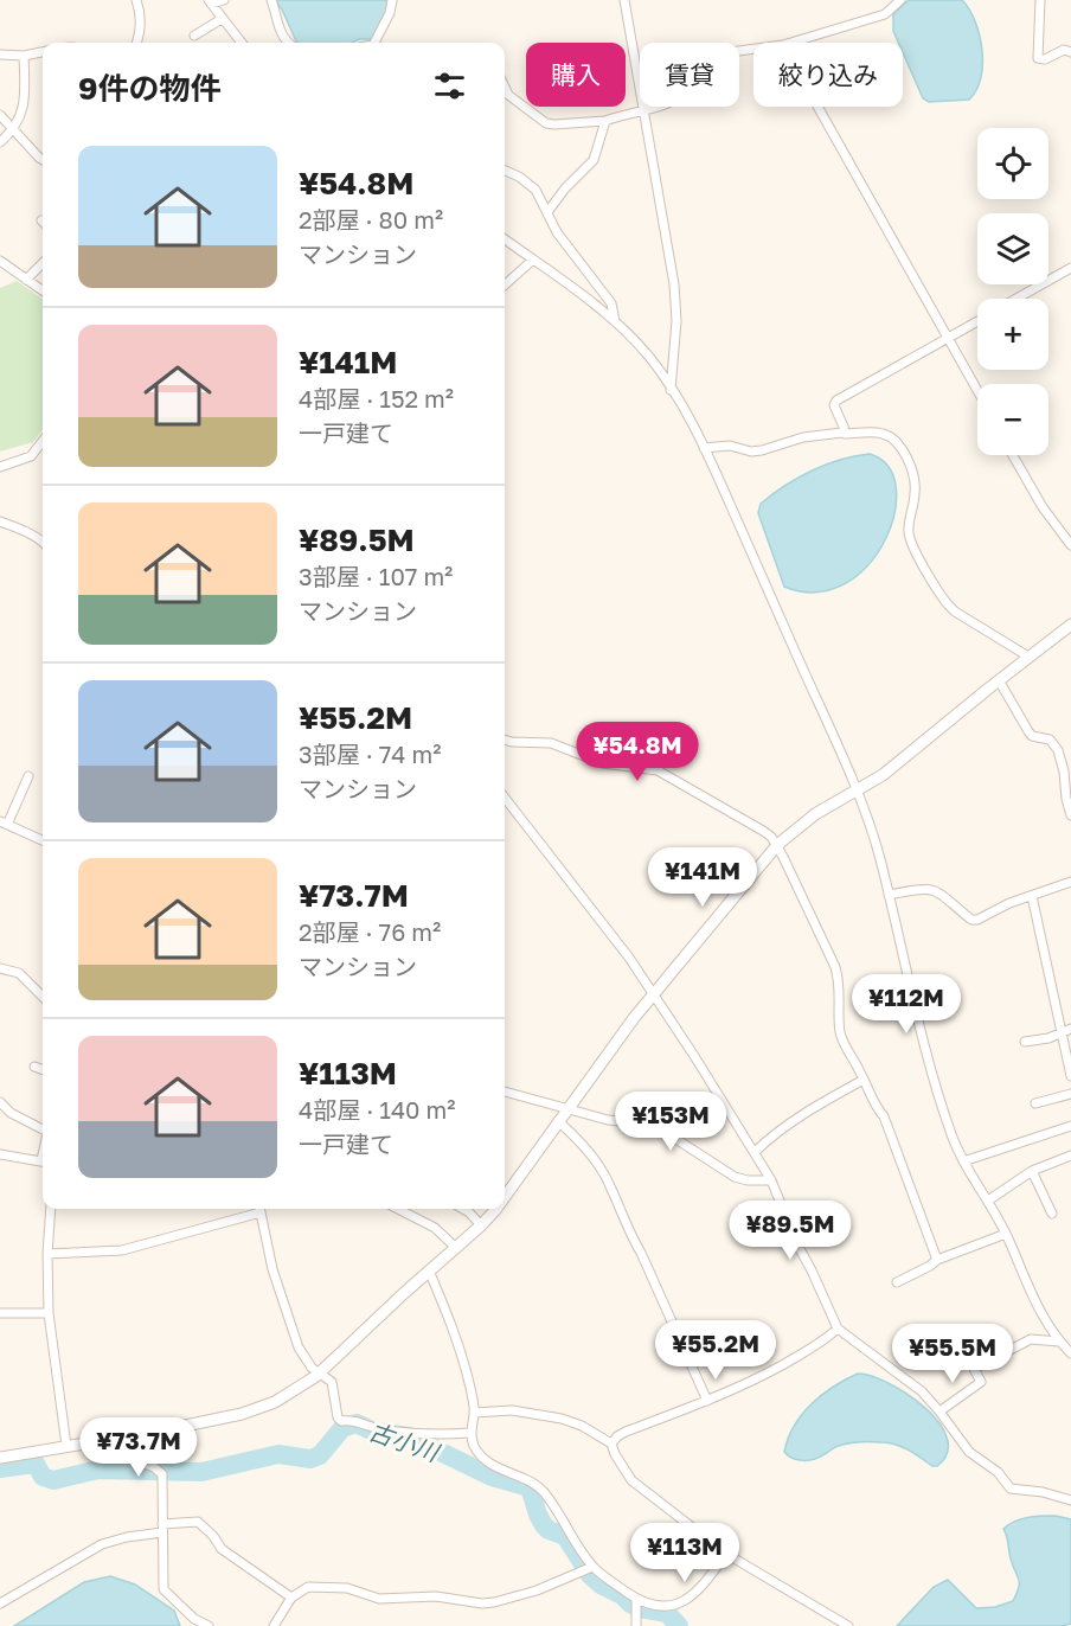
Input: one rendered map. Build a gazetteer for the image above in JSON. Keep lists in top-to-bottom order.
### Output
{
  "water": ["古小川"],
  "page": {
    "chip": ["購入", "賃貸", "絞り込み"],
    "heading": "9件の物件",
    "map_buttons": ["+", "−"],
    "list": [
      {
        "name": "¥54.8M",
        "note": "2部屋 · 80 m² · マンション"
      },
      {
        "name": "¥141M",
        "note": "4部屋 · 152 m² · 一戸建て"
      },
      {
        "name": "¥89.5M",
        "note": "3部屋 · 107 m² · マンション"
      },
      {
        "name": "¥55.2M",
        "note": "3部屋 · 74 m² · マンション"
      },
      {
        "name": "¥73.7M",
        "note": "2部屋 · 76 m² · マンション"
      },
      {
        "name": "¥113M",
        "note": "4部屋 · 140 m² · 一戸建て"
      }
    ],
    "price": [
      "¥54.8M",
      "¥141M",
      "¥112M",
      "¥153M",
      "¥89.5M",
      "¥55.2M",
      "¥55.5M",
      "¥73.7M",
      "¥113M"
    ]
  }
}
